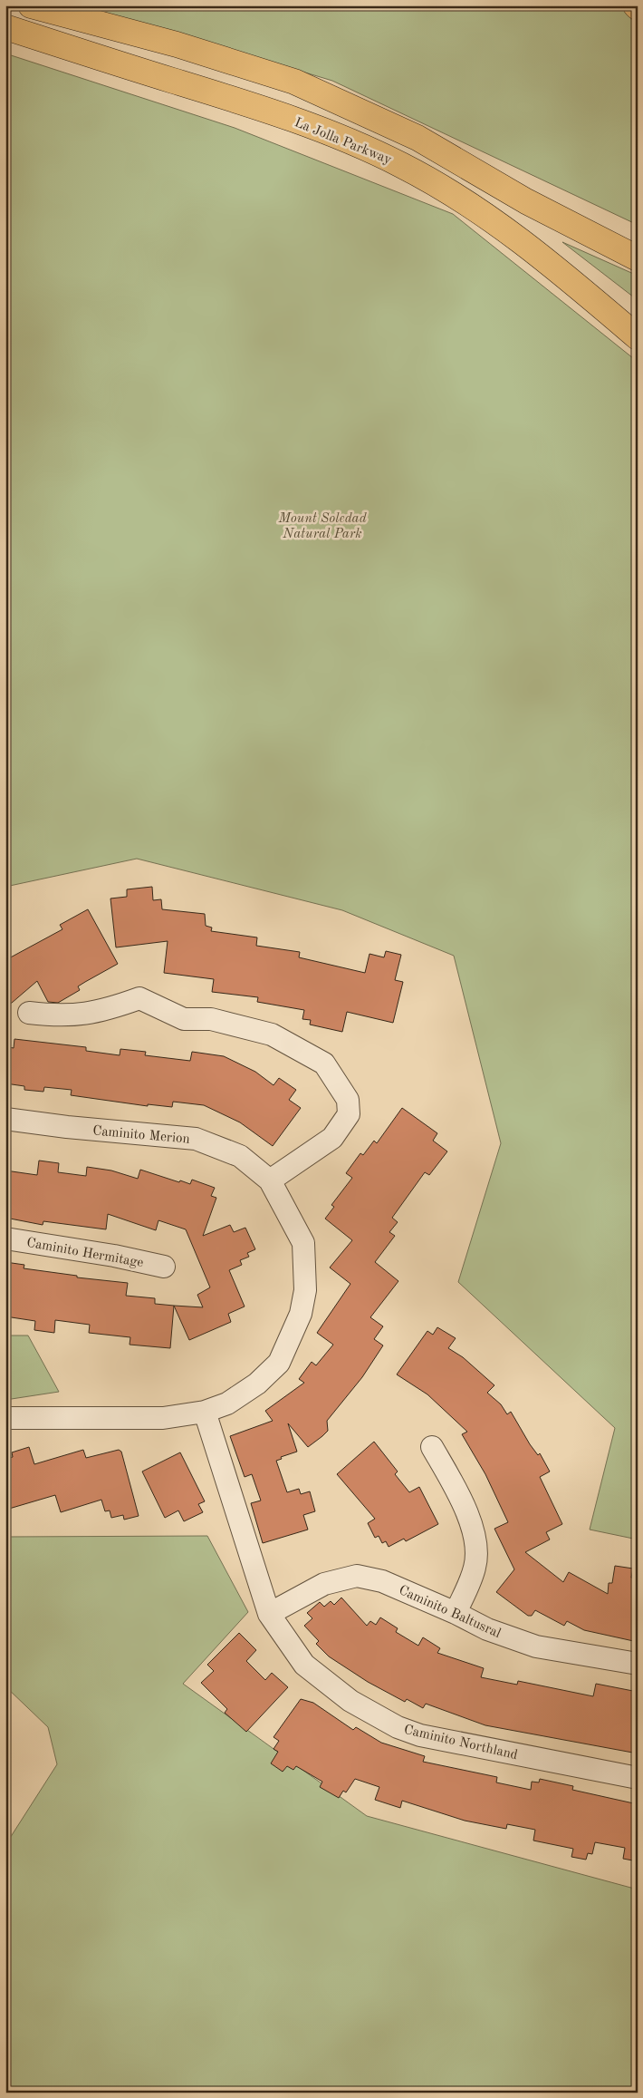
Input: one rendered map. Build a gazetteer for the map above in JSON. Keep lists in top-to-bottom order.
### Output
{
  "streets": {
    "highway": ["La Jolla Parkway"],
    "street": [
      "Caminito Merion",
      "Caminito Hermitage",
      "Caminito Baltusral",
      "Caminito Northland"
    ]
  },
  "crossings": [
    ["Caminito Merion", "Caminito Northland"],
    ["Caminito Baltusral", "Caminito Northland"]
  ],
  "parks": ["Mount Soledad Natural Park"]
}
